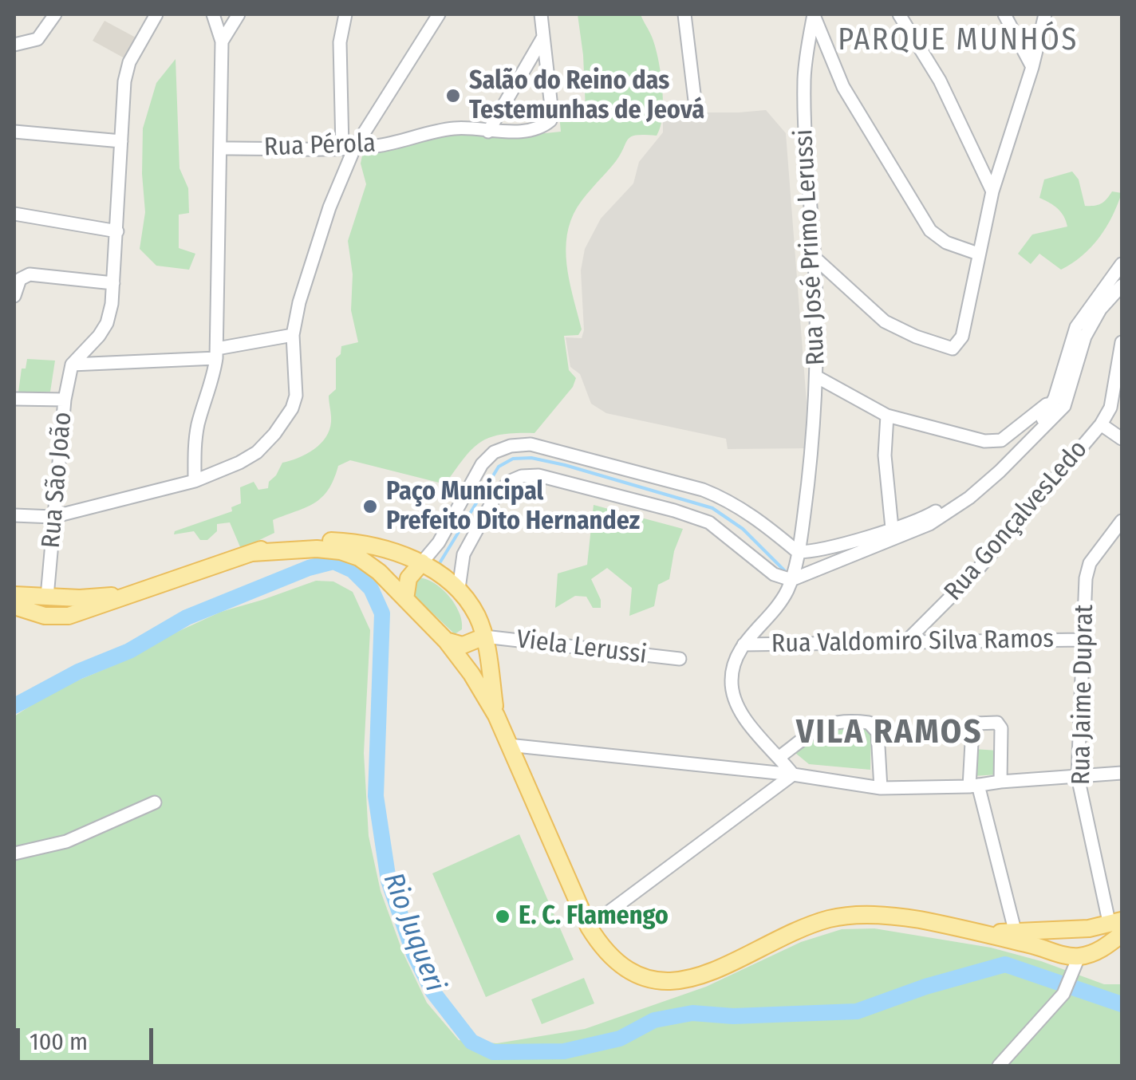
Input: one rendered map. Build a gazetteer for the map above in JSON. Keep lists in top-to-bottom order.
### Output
{
  "streets": {
    "street": [
      "Rua Pérola",
      "Rua José Primo Lerussi",
      "Rua São João",
      "Rua GonçalvesLedo",
      "Rua Valdomiro Silva Ramos",
      "Viela Lerussi",
      "Rua Jaime Duprat"
    ]
  },
  "crossings": [
    ["Rua José Primo Lerussi", "Rua Valdomiro Silva Ramos"],
    ["Rua GonçalvesLedo", "Rua Valdomiro Silva Ramos"],
    ["Rua Valdomiro Silva Ramos", "Rua Jaime Duprat"]
  ],
  "districts": ["PARQUE MUNHÓS", "VILA RAMOS"],
  "water": ["Rio Juqueri"],
  "places": ["Salão do Reino das Testemunhas de Jeová", "Paço Municipal Prefeito Dito Hernandez", "E. C. Flamengo"],
  "scale_bar": "100 m"
}
